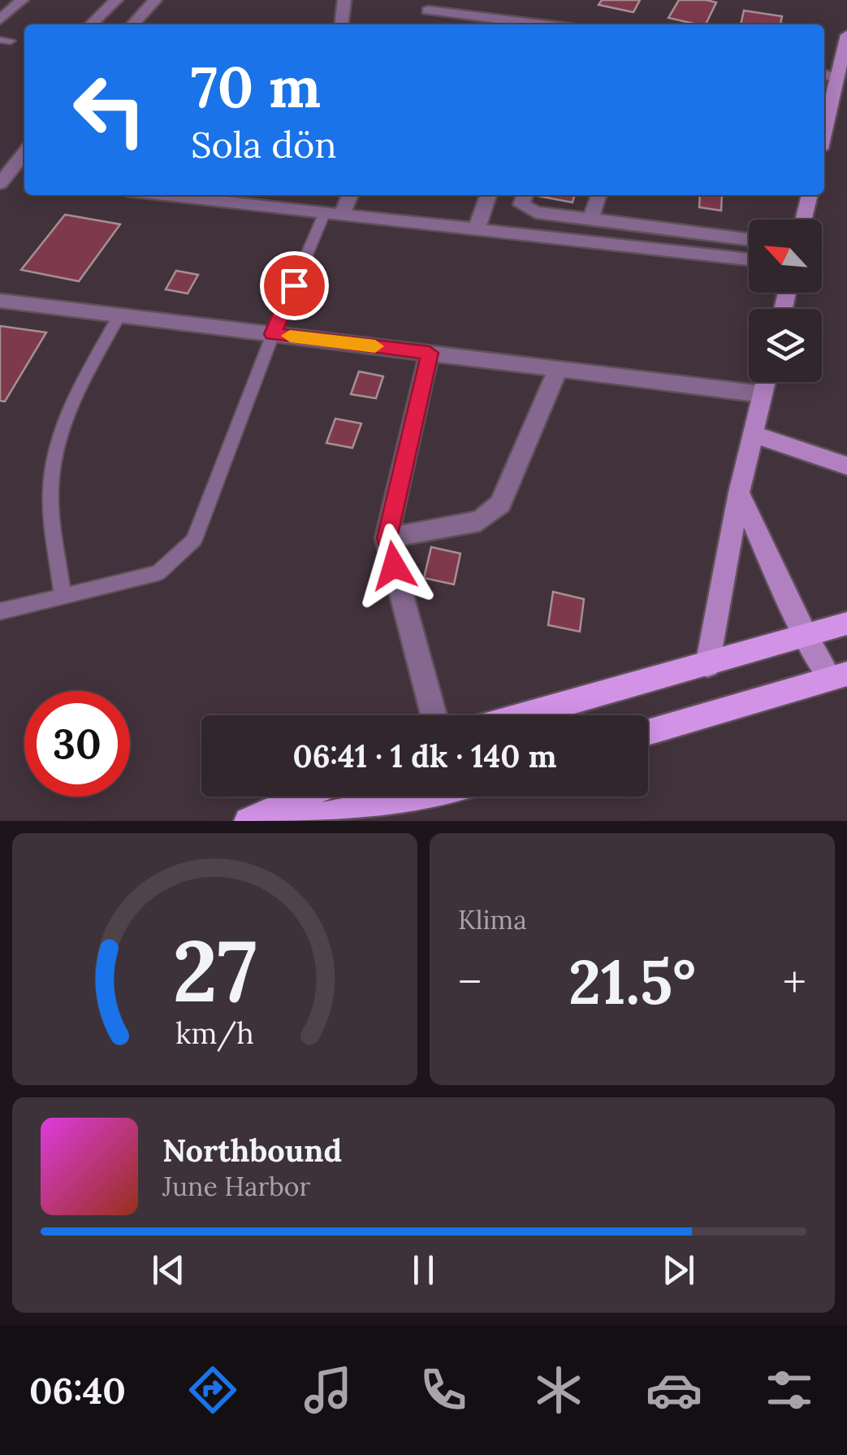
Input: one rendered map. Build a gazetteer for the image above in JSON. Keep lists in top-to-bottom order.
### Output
{
  "north": "top left",
  "page": {
    "turn": ["70 m", "Sola dön"],
    "limit": "30",
    "trip": "06:41 · 1 dk · 140 m",
    "tile": "Klima",
    "heat": ["−", "21.5°", "+"],
    "song": ["Northbound", "June Harbor"],
    "tabs": "06:40",
    "gauge": ["27", "km/h"]
  }
}
